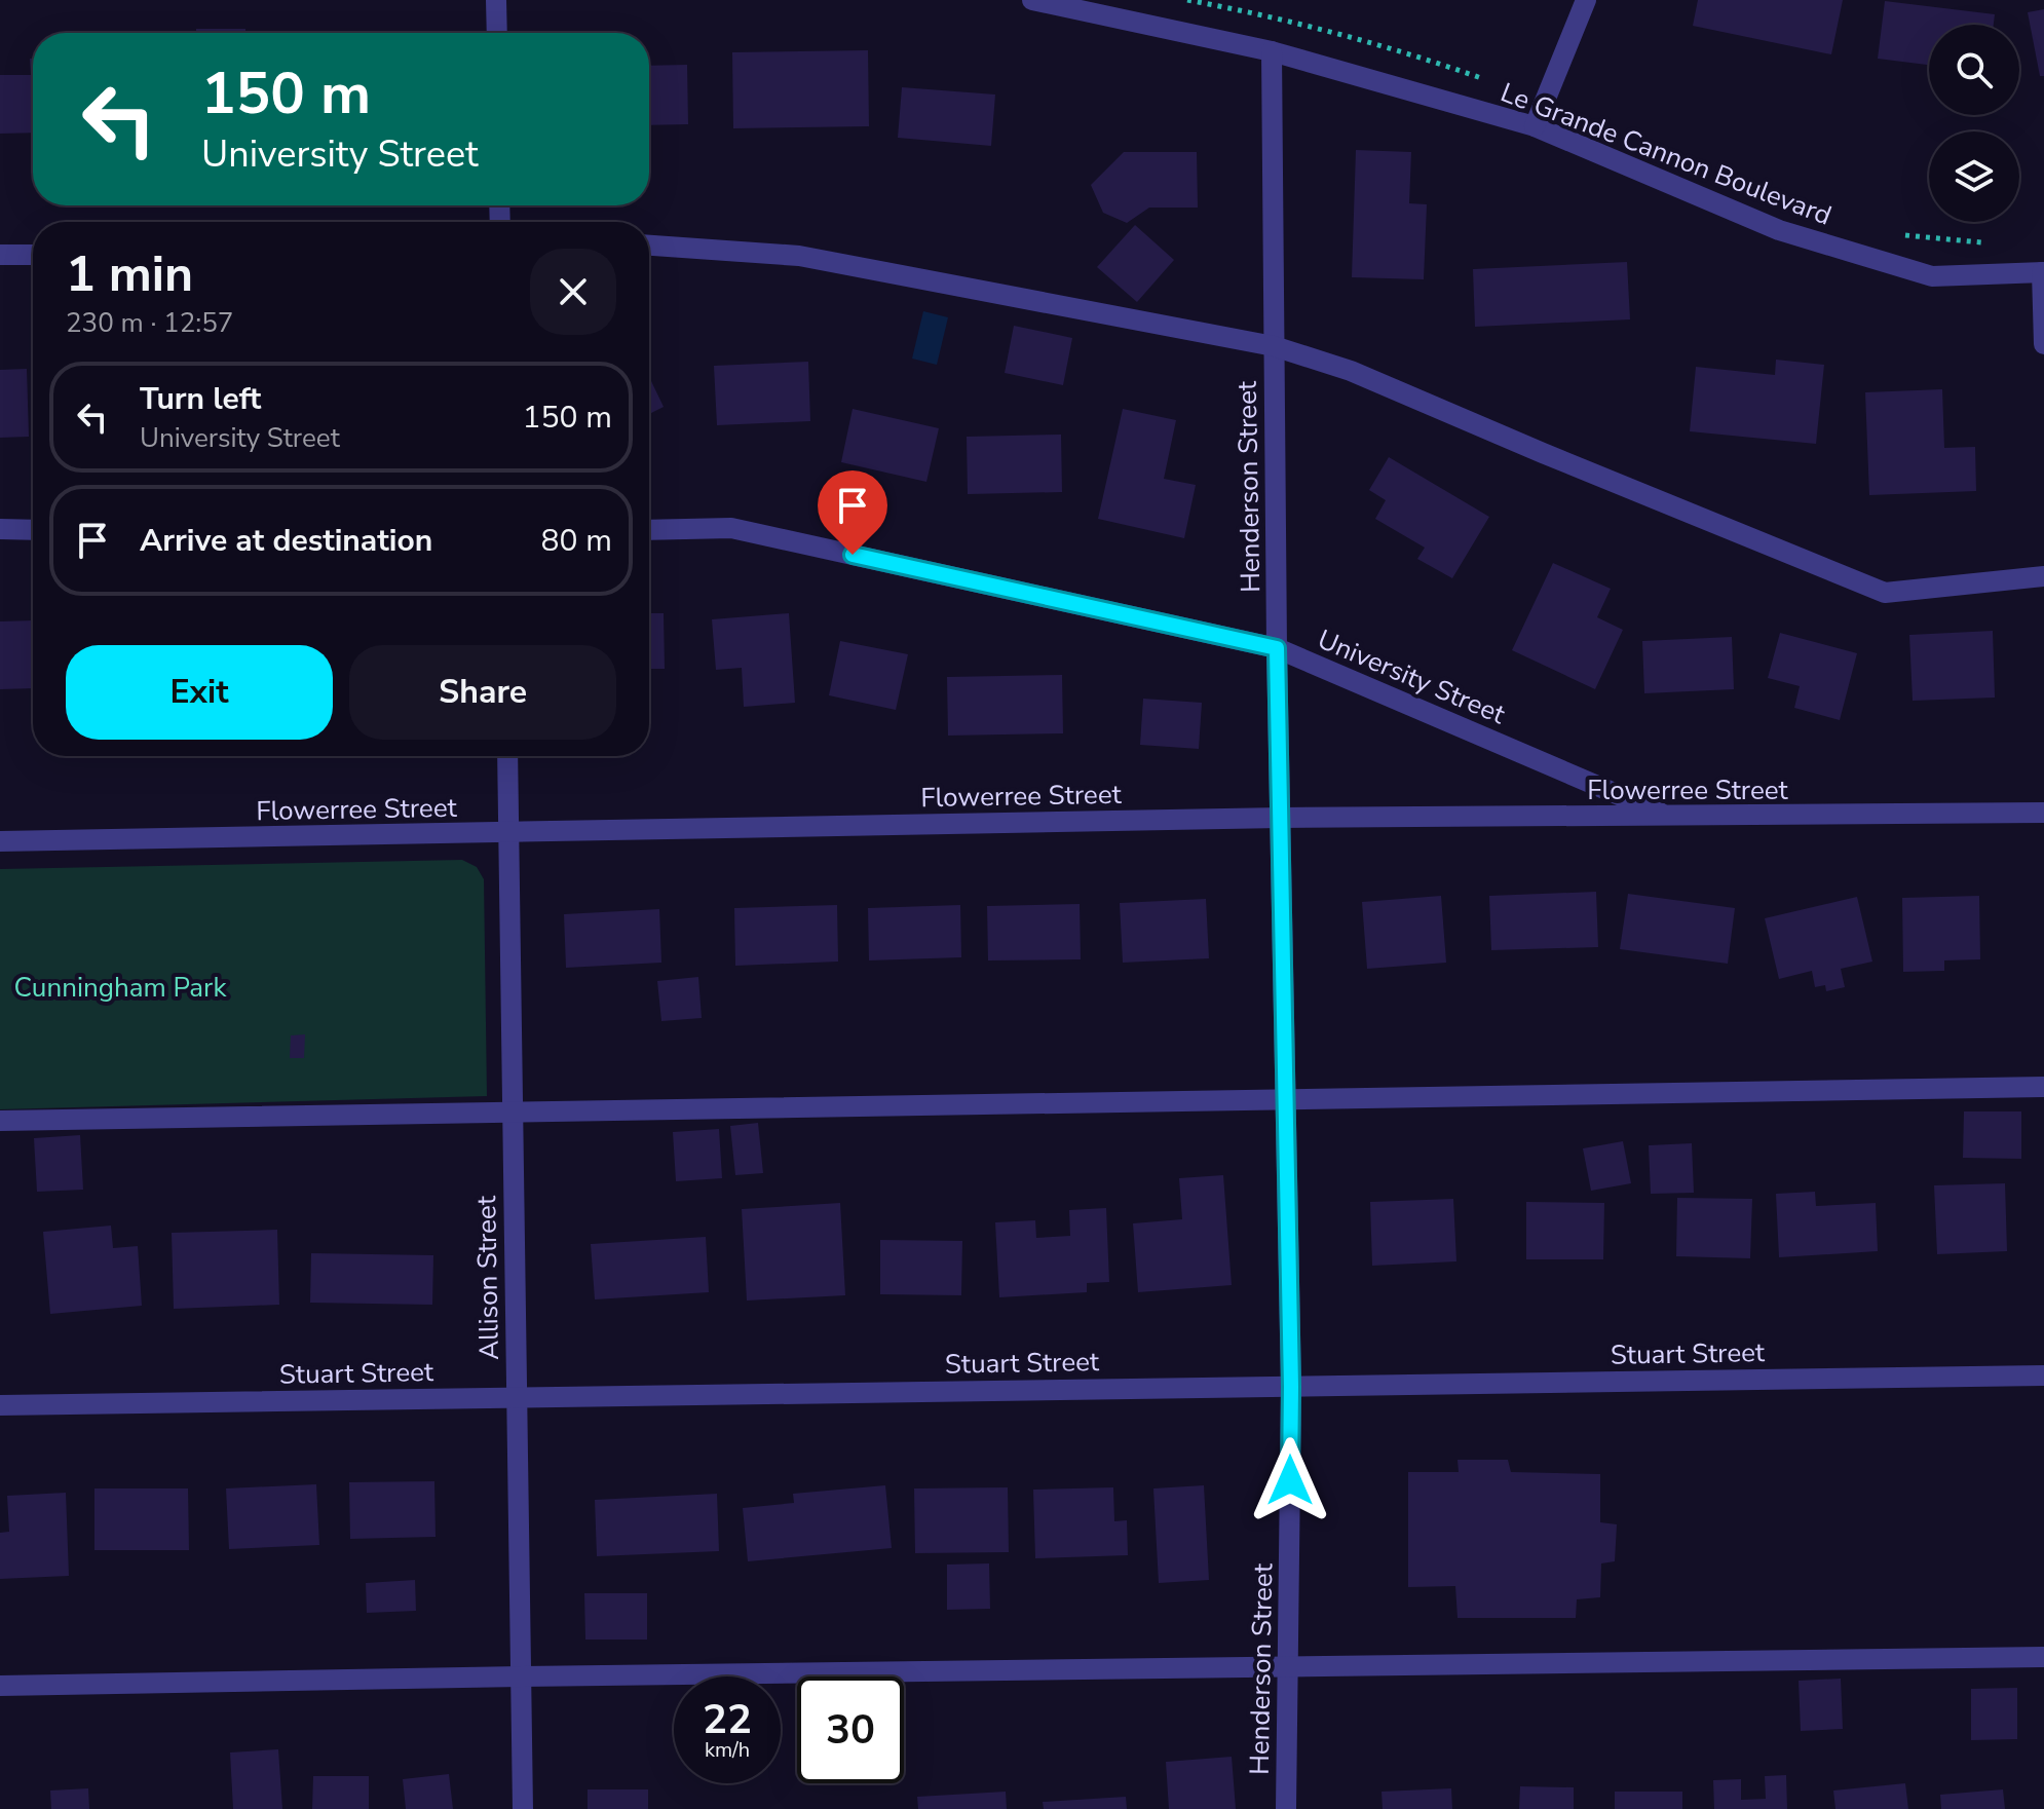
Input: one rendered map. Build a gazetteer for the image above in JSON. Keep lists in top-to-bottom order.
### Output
{
  "streets": {
    "street": [
      "Le Grande Cannon Boulevard",
      "Henderson Street",
      "University Street",
      "Flowerree Street",
      "Allison Street",
      "Stuart Street"
    ]
  },
  "crossings": [
    ["Le Grande Cannon Boulevard", "Henderson Street"],
    ["Henderson Street", "University Street"],
    ["Henderson Street", "Flowerree Street"],
    ["Henderson Street", "Stuart Street"],
    ["University Street", "Flowerree Street"],
    ["Flowerree Street", "Allison Street"],
    ["Allison Street", "Stuart Street"]
  ],
  "parks": ["Cunningham Park"],
  "page": {
    "turn": ["150 m", "University Street"],
    "heading": ["1 min", "230 m · 12:57"],
    "list": [
      {
        "name": "Turn left",
        "note": "University Street",
        "value": "150 m"
      },
      {
        "name": "Arrive at destination",
        "value": "80 m"
      }
    ],
    "buttons": ["Exit", "Share"],
    "speed": "22 km/h",
    "limit": "30"
  }
}
